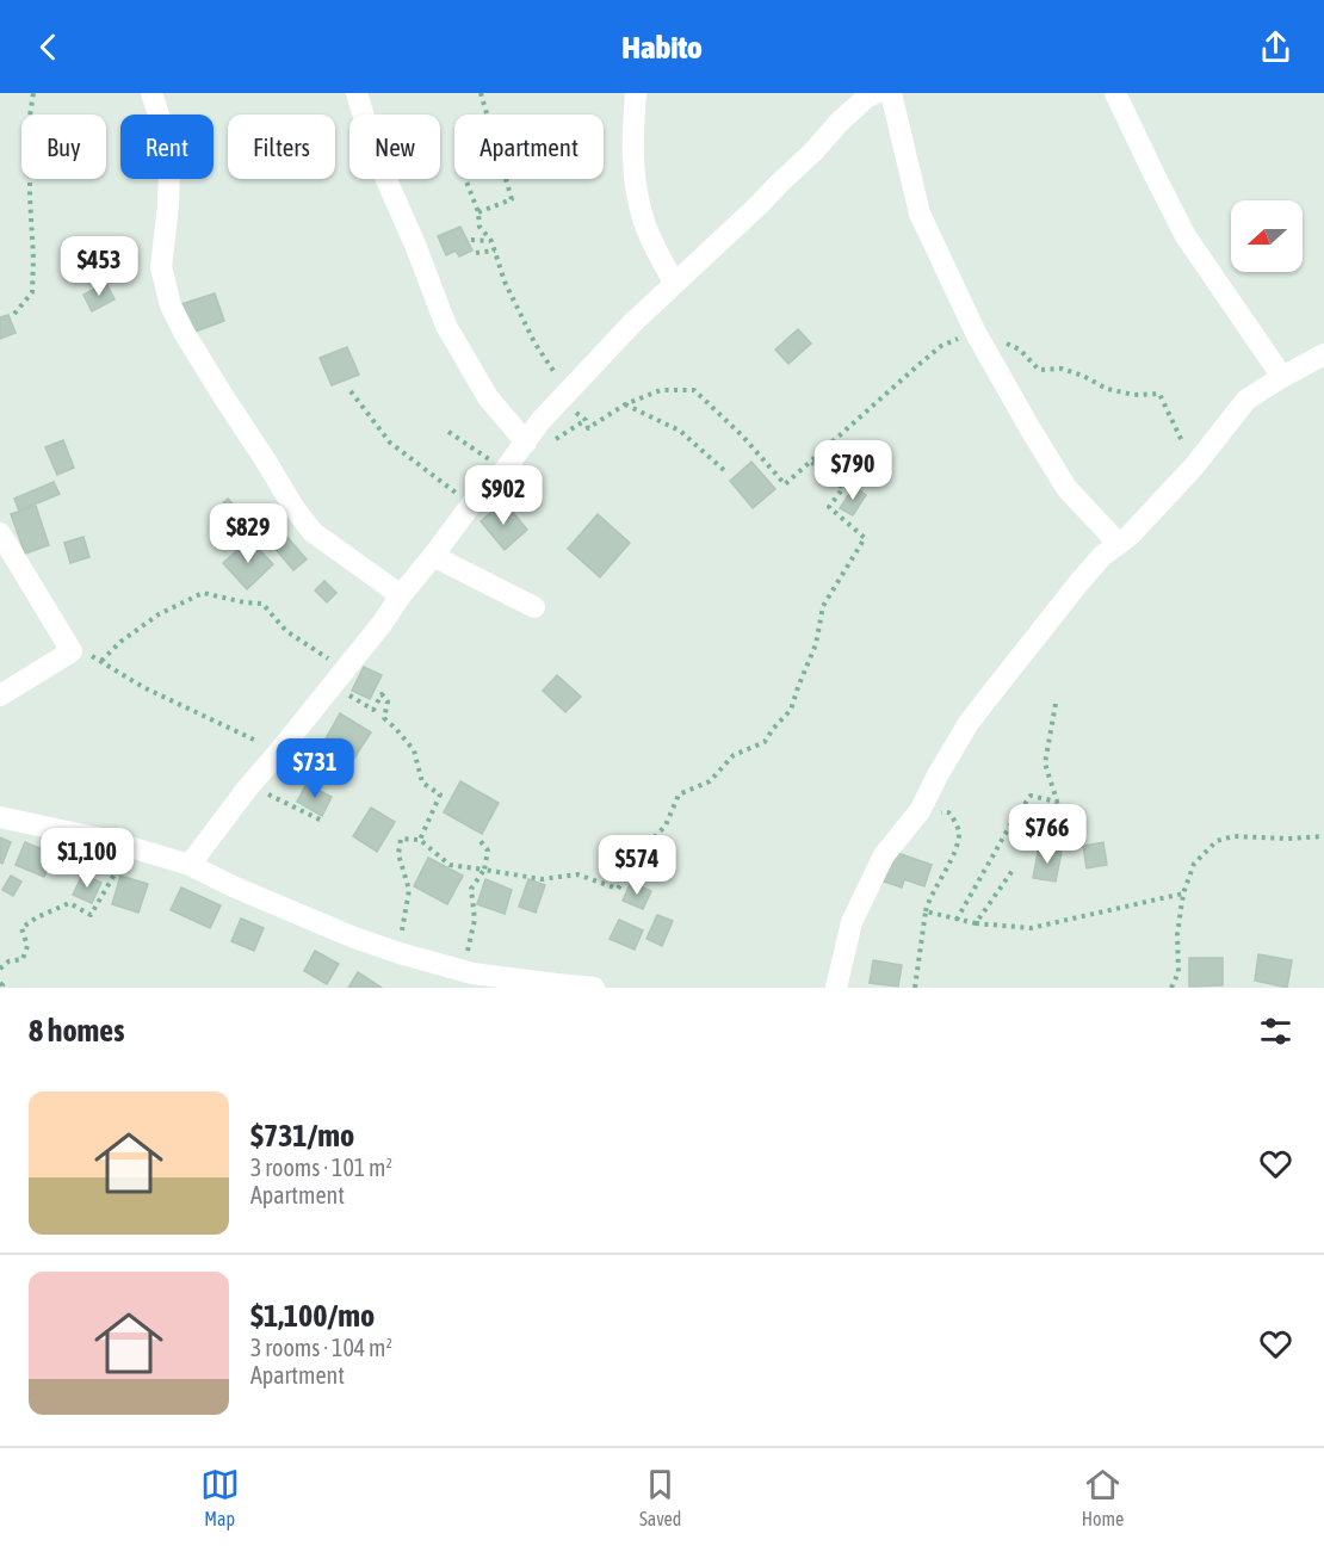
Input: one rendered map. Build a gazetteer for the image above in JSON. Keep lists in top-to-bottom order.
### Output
{
  "north": "left",
  "page": {
    "header": "Habito",
    "chip": [
      "Buy",
      "Rent",
      "Filters",
      "New",
      "Apartment"
    ],
    "price": [
      "$453",
      "$790",
      "$902",
      "$829",
      "$731",
      "$766",
      "$1,100",
      "$574"
    ],
    "heading": "8 homes",
    "list": [
      {
        "name": "$731/mo",
        "note": "3 rooms · 101 m² · Apartment"
      },
      {
        "name": "$1,100/mo",
        "note": "3 rooms · 104 m² · Apartment"
      }
    ],
    "tabs": ["Map", "Saved", "Home"]
  }
}
